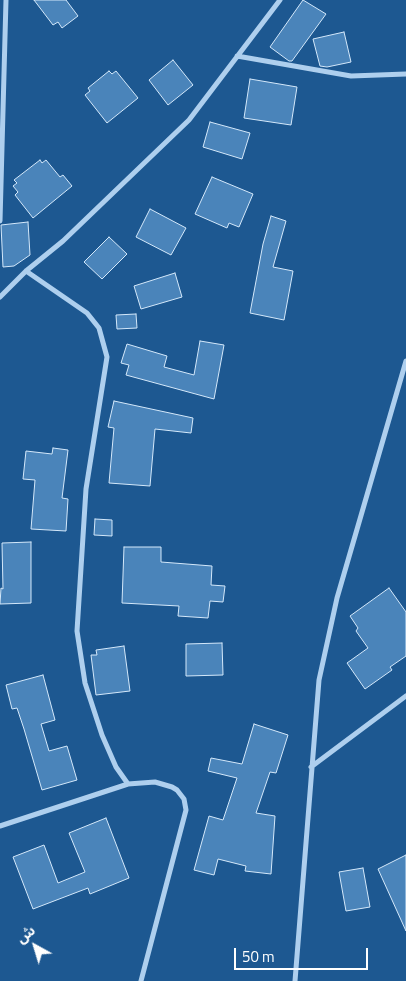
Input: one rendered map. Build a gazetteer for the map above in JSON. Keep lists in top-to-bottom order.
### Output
{
  "scale_bar": "50 m",
  "north": "top left"
}
